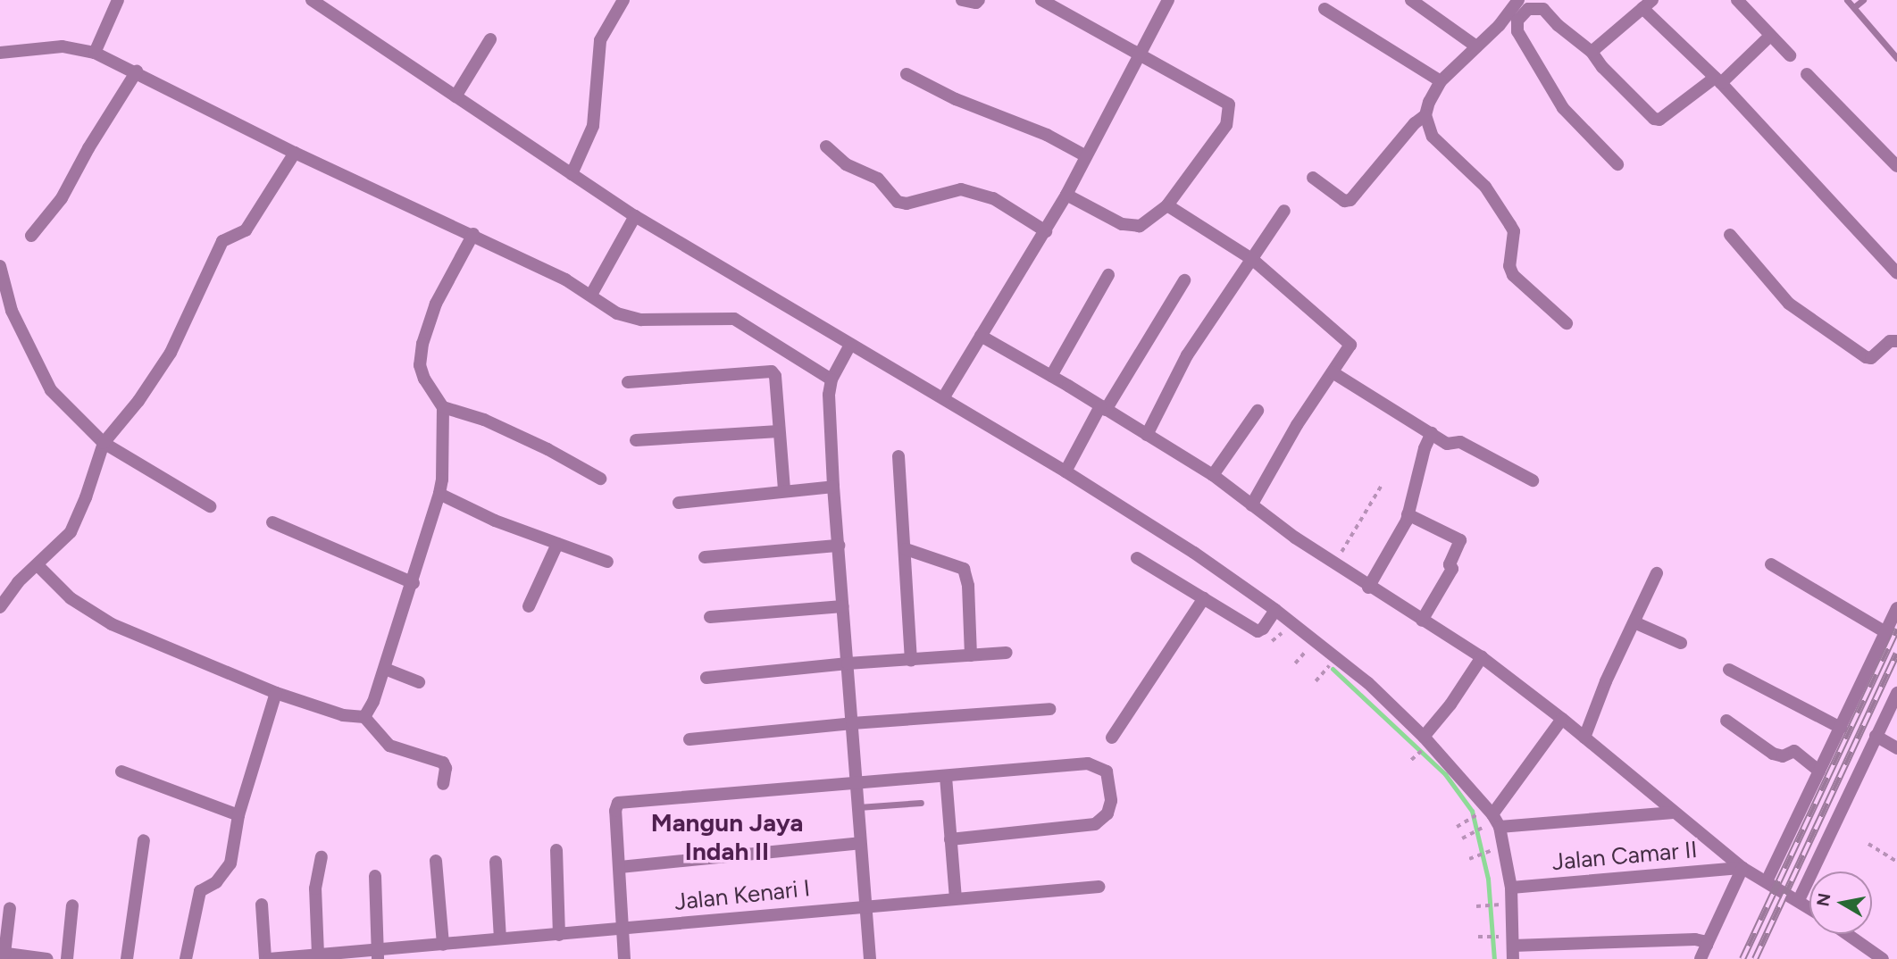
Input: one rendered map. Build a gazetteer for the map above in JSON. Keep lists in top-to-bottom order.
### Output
{
  "streets": {
    "street": ["Jalan Camar II", "Jalan Kenari I"]
  },
  "districts": ["Mangun Jaya Indah II"],
  "north": "left"
}
